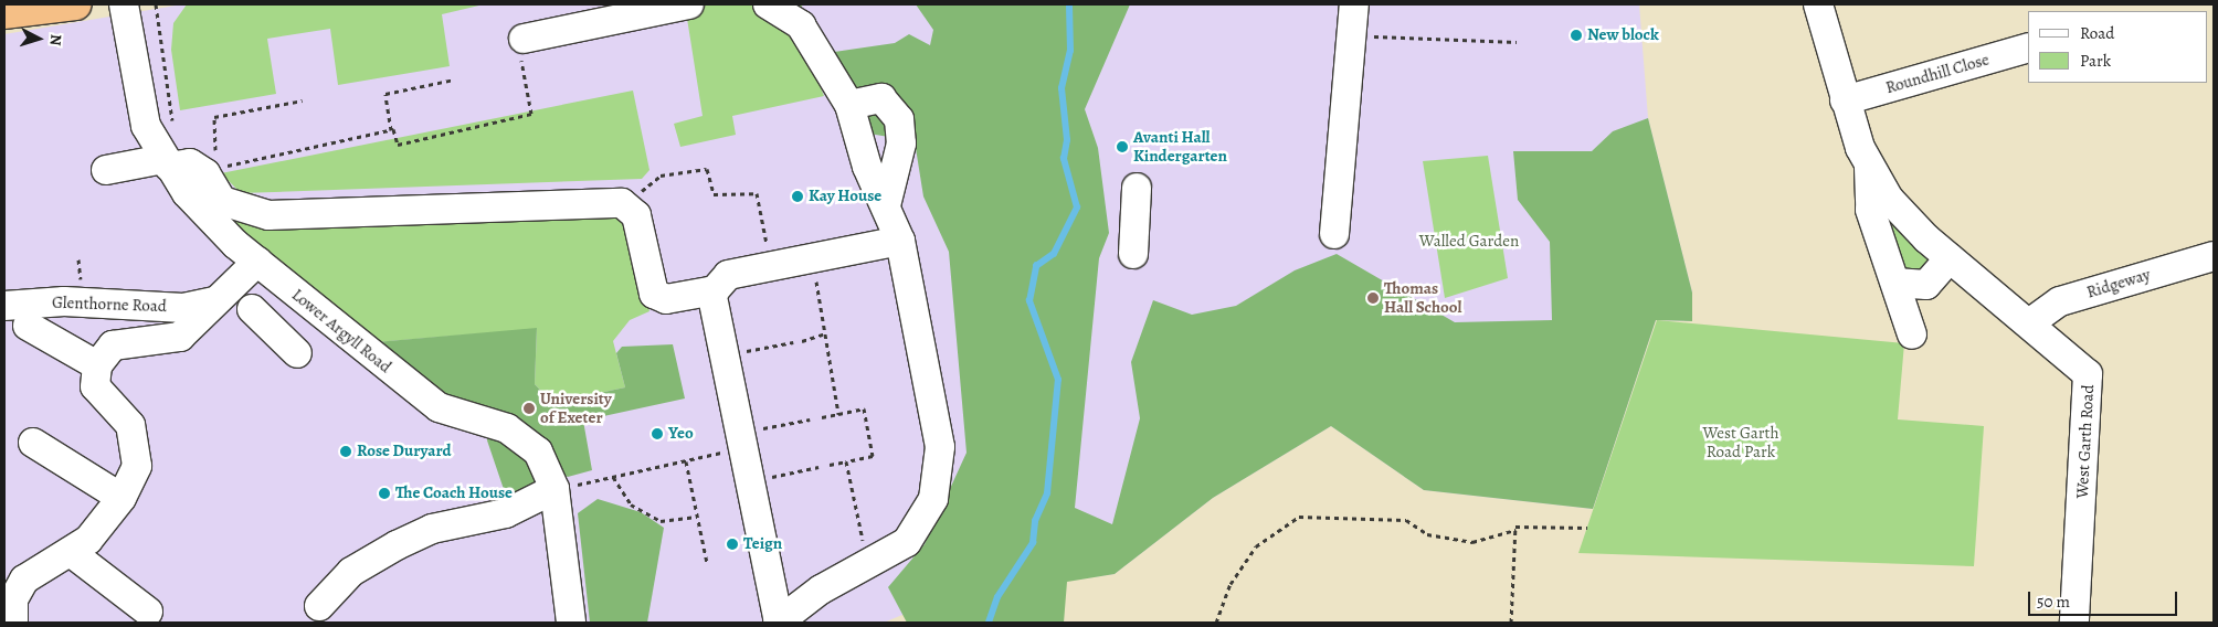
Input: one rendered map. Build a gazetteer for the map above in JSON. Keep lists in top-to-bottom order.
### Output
{
  "streets": {
    "street": [
      "Roundhill Close",
      "Ridgeway",
      "Glenthorne Road",
      "Lower Argyll Road",
      "West Garth Road"
    ]
  },
  "crossings": [
    ["Roundhill Close", "West Garth Road"],
    ["Ridgeway", "West Garth Road"]
  ],
  "parks": ["Walled Garden", "West Garth Road Park"],
  "places": [
    "New block",
    "Avanti Hall Kindergarten",
    "Kay House",
    "Thomas Hall School",
    "University of Exeter",
    "Yeo",
    "Rose Duryard",
    "The Coach House",
    "Teign"
  ],
  "legend": ["Road", "Park"],
  "scale_bar": "50 m",
  "north": "right"
}
